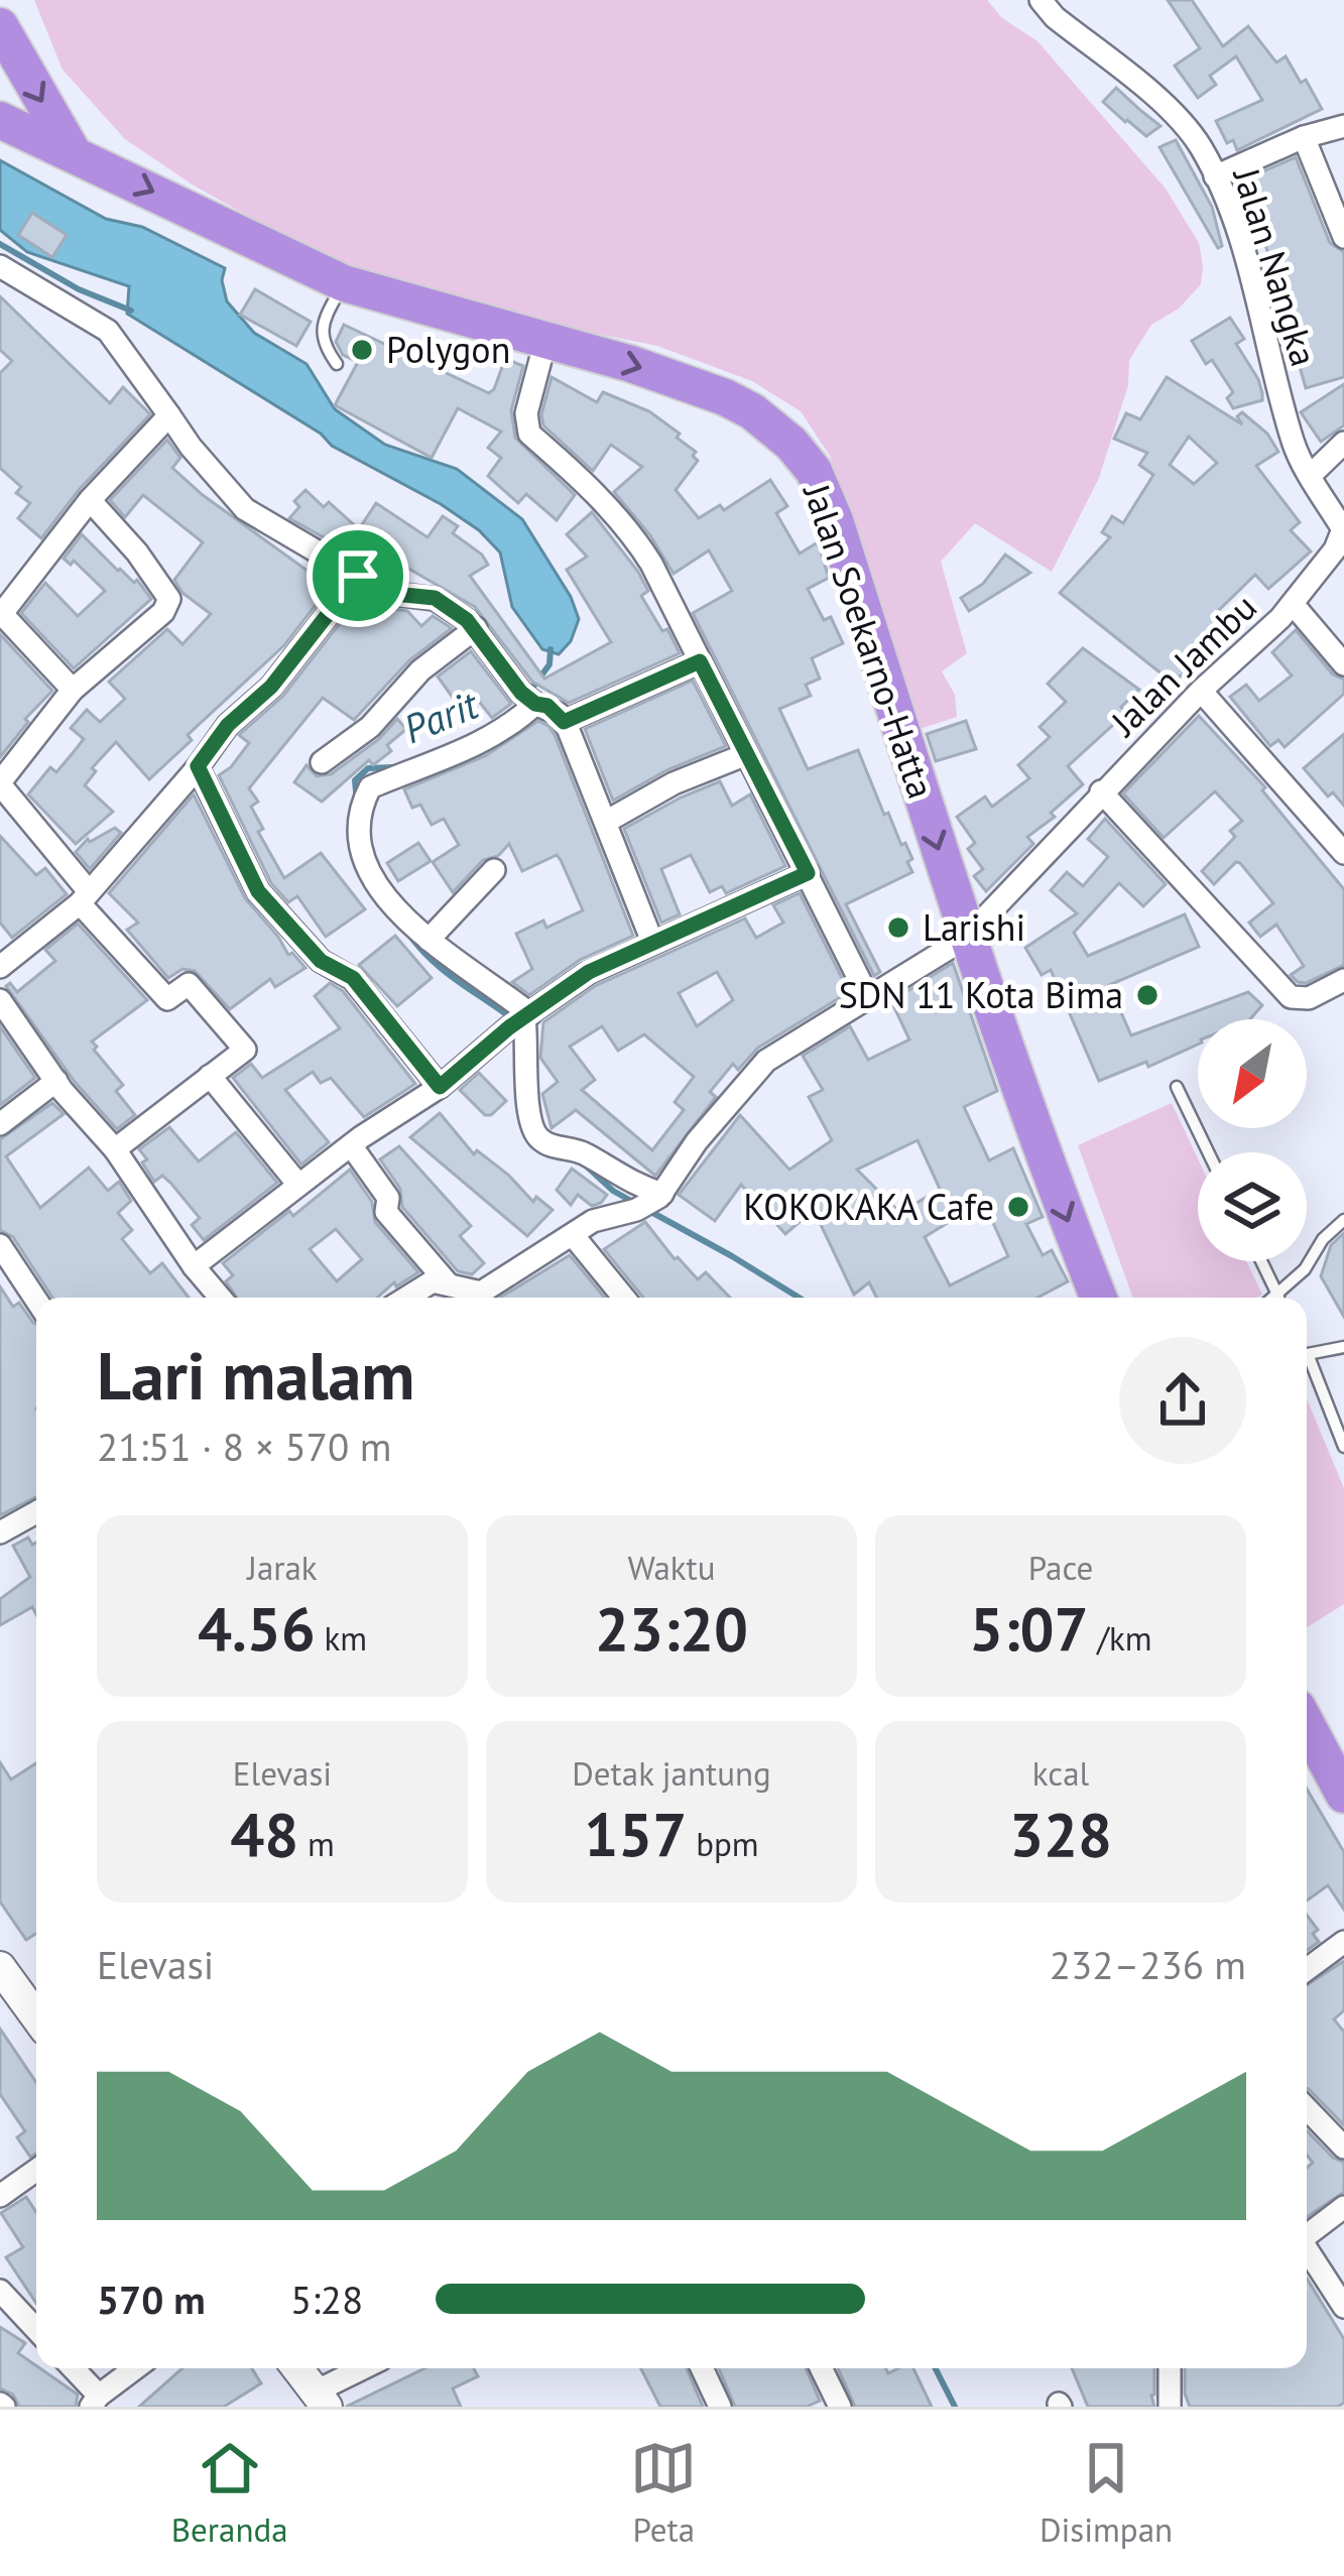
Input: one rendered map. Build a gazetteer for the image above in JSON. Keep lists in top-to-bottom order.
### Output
{
  "streets": {
    "highway": ["Jalan Soekarno-Hatta"],
    "street": ["Jalan Nangka", "Jalan Jambu"]
  },
  "crossings": [
    ["Jalan Nangka", "Jalan Jambu"],
    ["Jalan Soekarno-Hatta", "Jalan Jambu"]
  ],
  "one_way": ["Jalan Soekarno-Hatta"],
  "water": ["Parit"],
  "places": [
    "Polygon",
    "Larishi",
    "SDN 11 Kota Bima",
    "KOKOKAKA Cafe"
  ],
  "north": "bottom left",
  "page": {
    "heading": ["Lari malam", "21:51 · 8 × 570 m"],
    "stats": [
      ["Jarak", "4.56 km"],
      ["Waktu", "23:20"],
      ["Pace", "5:07 /km"],
      ["Elevasi", "48 m"],
      ["Detak jantung", "157 bpm"],
      ["kcal", "328"]
    ],
    "chart": ["Elevasi", "232–236 m"],
    "list": [
      {
        "name": "570 m",
        "note": "5:28"
      }
    ],
    "tabs": ["Beranda", "Peta", "Disimpan"]
  }
}
